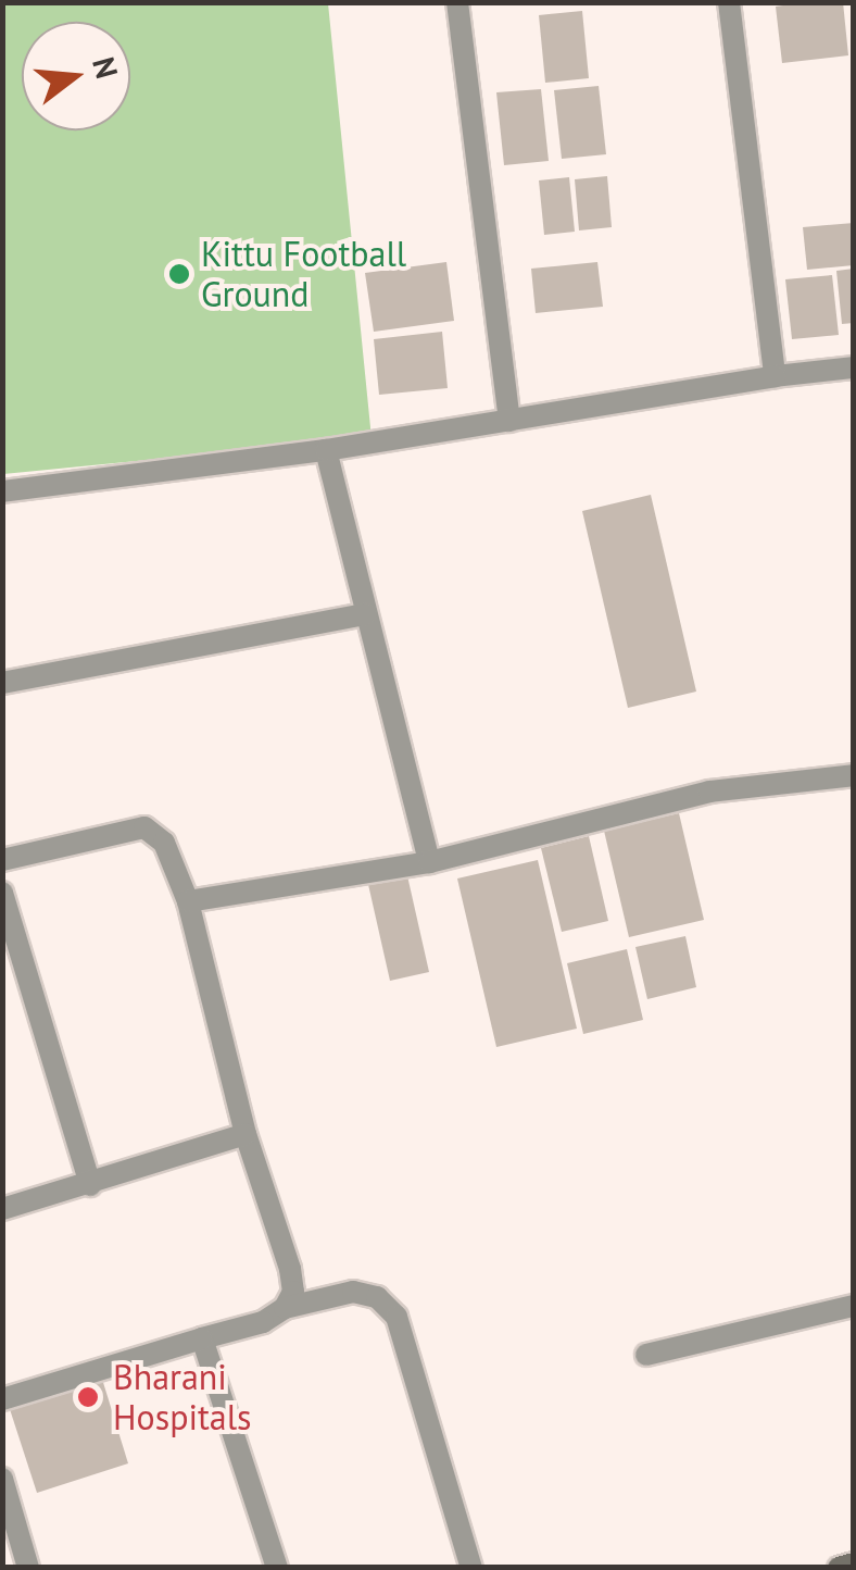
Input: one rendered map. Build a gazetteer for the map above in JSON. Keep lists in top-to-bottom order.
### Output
{
  "places": ["Kittu Football Ground", "Bharani Hospitals"],
  "north": "right"
}
